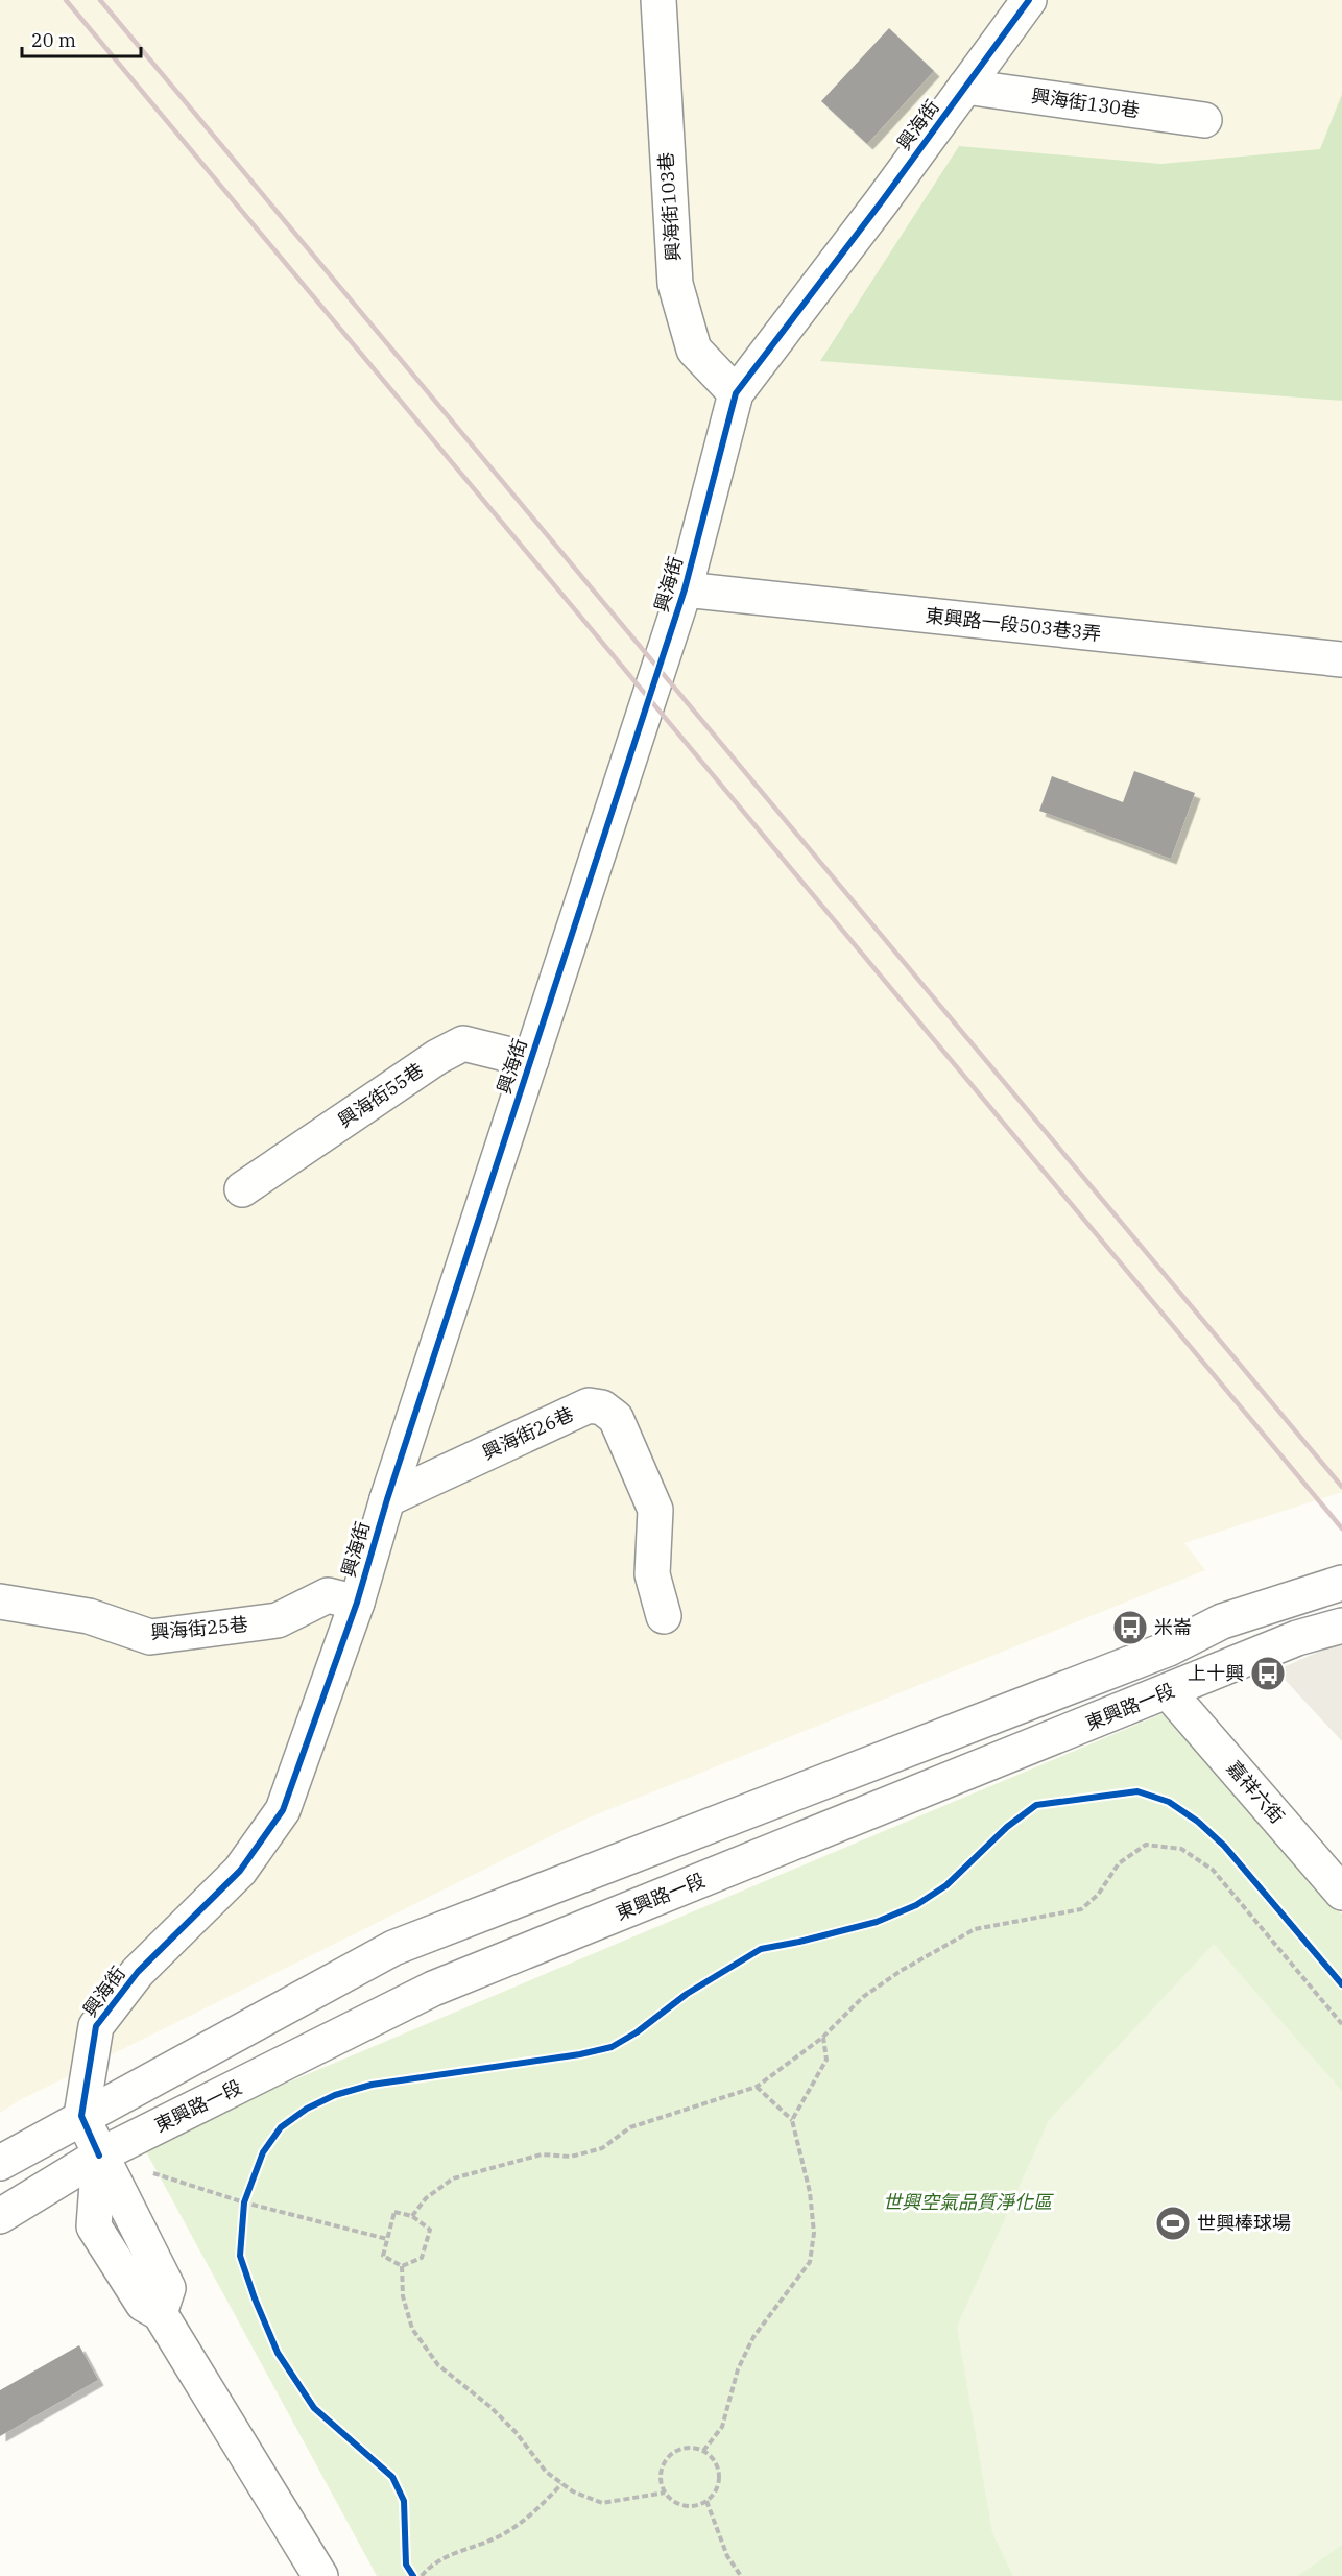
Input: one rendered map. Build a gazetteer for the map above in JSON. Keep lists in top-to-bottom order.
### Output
{
  "streets": {
    "street": [
      "興海街130巷",
      "興海街",
      "興海街103巷",
      "東興路一段503巷3弄",
      "興海街55巷",
      "興海街26巷",
      "興海街25巷",
      "東興路一段",
      "嘉祥六街"
    ]
  },
  "crossings": [
    ["興海街130巷", "興海街"],
    ["興海街", "興海街103巷"],
    ["興海街", "東興路一段503巷3弄"],
    ["興海街", "興海街55巷"],
    ["興海街", "興海街26巷"],
    ["興海街", "興海街25巷"],
    ["東興路一段", "嘉祥六街"]
  ],
  "parks": ["世興空氣品質淨化區"],
  "places": {
    "bus stop": ["米崙", "上十興"],
    "sports": ["世興棒球場"]
  },
  "scale_bar": "20 m"
}
